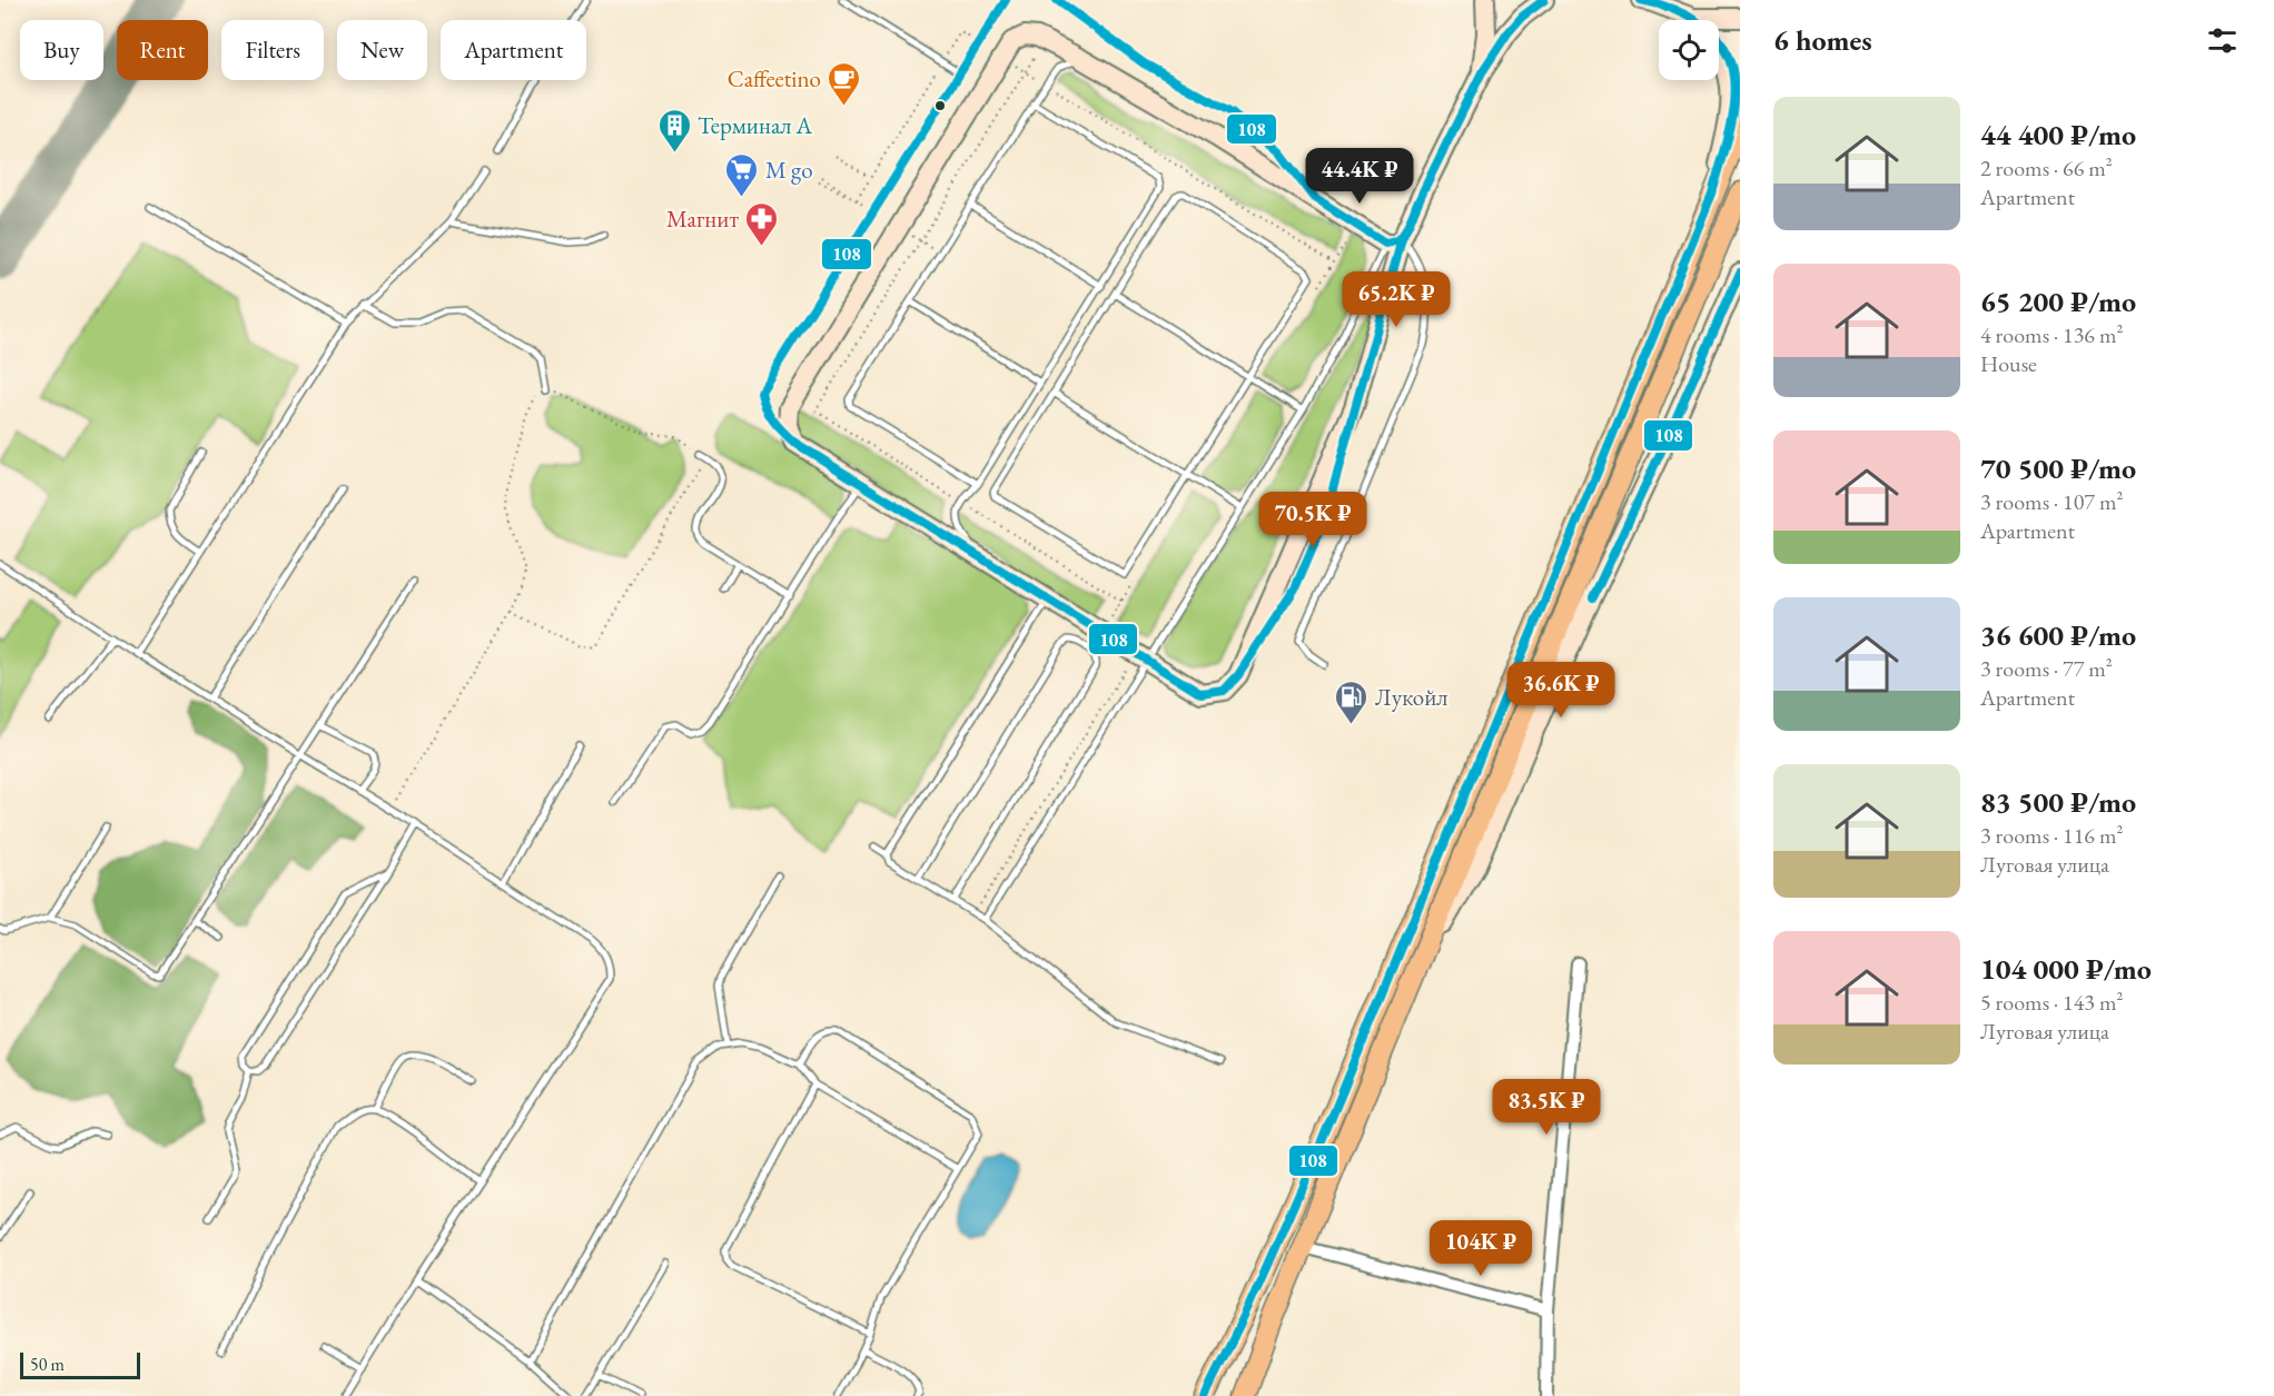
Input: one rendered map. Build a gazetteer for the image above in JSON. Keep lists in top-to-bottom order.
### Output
{
  "places": {
    "cafe": ["Caffeetino"],
    "building": ["Терминал А"],
    "supermarket": ["М go"],
    "pharmacy": ["Магнит"],
    "fuel station": ["Лукойл"]
  },
  "lines": ["transit line 108"],
  "scale_bar": "50 m",
  "page": {
    "heading": "6 homes",
    "chip": [
      "Buy",
      "Rent",
      "Filters",
      "New",
      "Apartment"
    ],
    "list": [
      {
        "name": "44 400 ₽/mo",
        "note": "2 rooms · 66 m² · Apartment"
      },
      {
        "name": "65 200 ₽/mo",
        "note": "4 rooms · 136 m² · House"
      },
      {
        "name": "70 500 ₽/mo",
        "note": "3 rooms · 107 m² · Apartment"
      },
      {
        "name": "36 600 ₽/mo",
        "note": "3 rooms · 77 m² · Apartment"
      },
      {
        "name": "83 500 ₽/mo",
        "note": "3 rooms · 116 m² · Луговая улица"
      },
      {
        "name": "104 000 ₽/mo",
        "note": "5 rooms · 143 m² · Луговая улица"
      }
    ],
    "price": [
      "44.4K ₽",
      "65.2K ₽",
      "70.5K ₽",
      "36.6K ₽",
      "83.5K ₽",
      "104K ₽"
    ],
    "scale": "50 m"
  }
}
